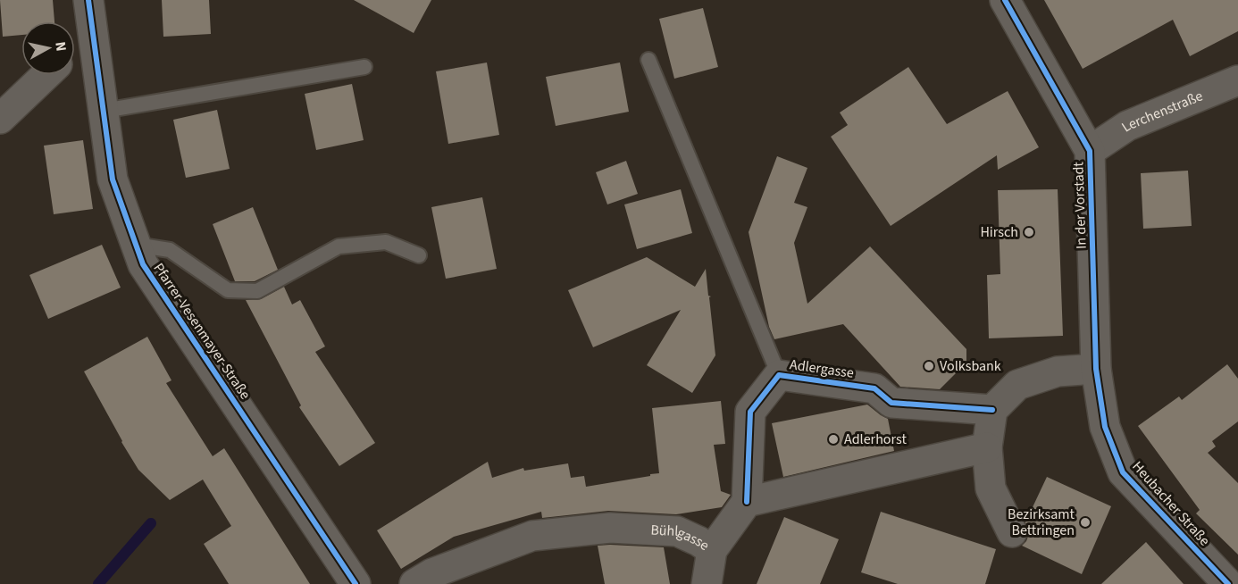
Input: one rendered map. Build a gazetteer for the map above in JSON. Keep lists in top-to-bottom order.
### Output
{
  "streets": {
    "street": [
      "Lerchenstraße",
      "In der Vorstadt",
      "Pfarrer-Vesenmayer-Straße",
      "Adlergasse",
      "Heubacher Straße",
      "Bühlgasse"
    ]
  },
  "crossings": [
    ["Lerchenstraße", "In der Vorstadt"],
    ["In der Vorstadt", "Heubacher Straße"],
    ["Adlergasse", "Bühlgasse"]
  ],
  "places": [
    "Hirsch",
    "Volksbank",
    "Adlerhorst",
    "Bezirksamt Bettringen"
  ],
  "north": "right"
}
